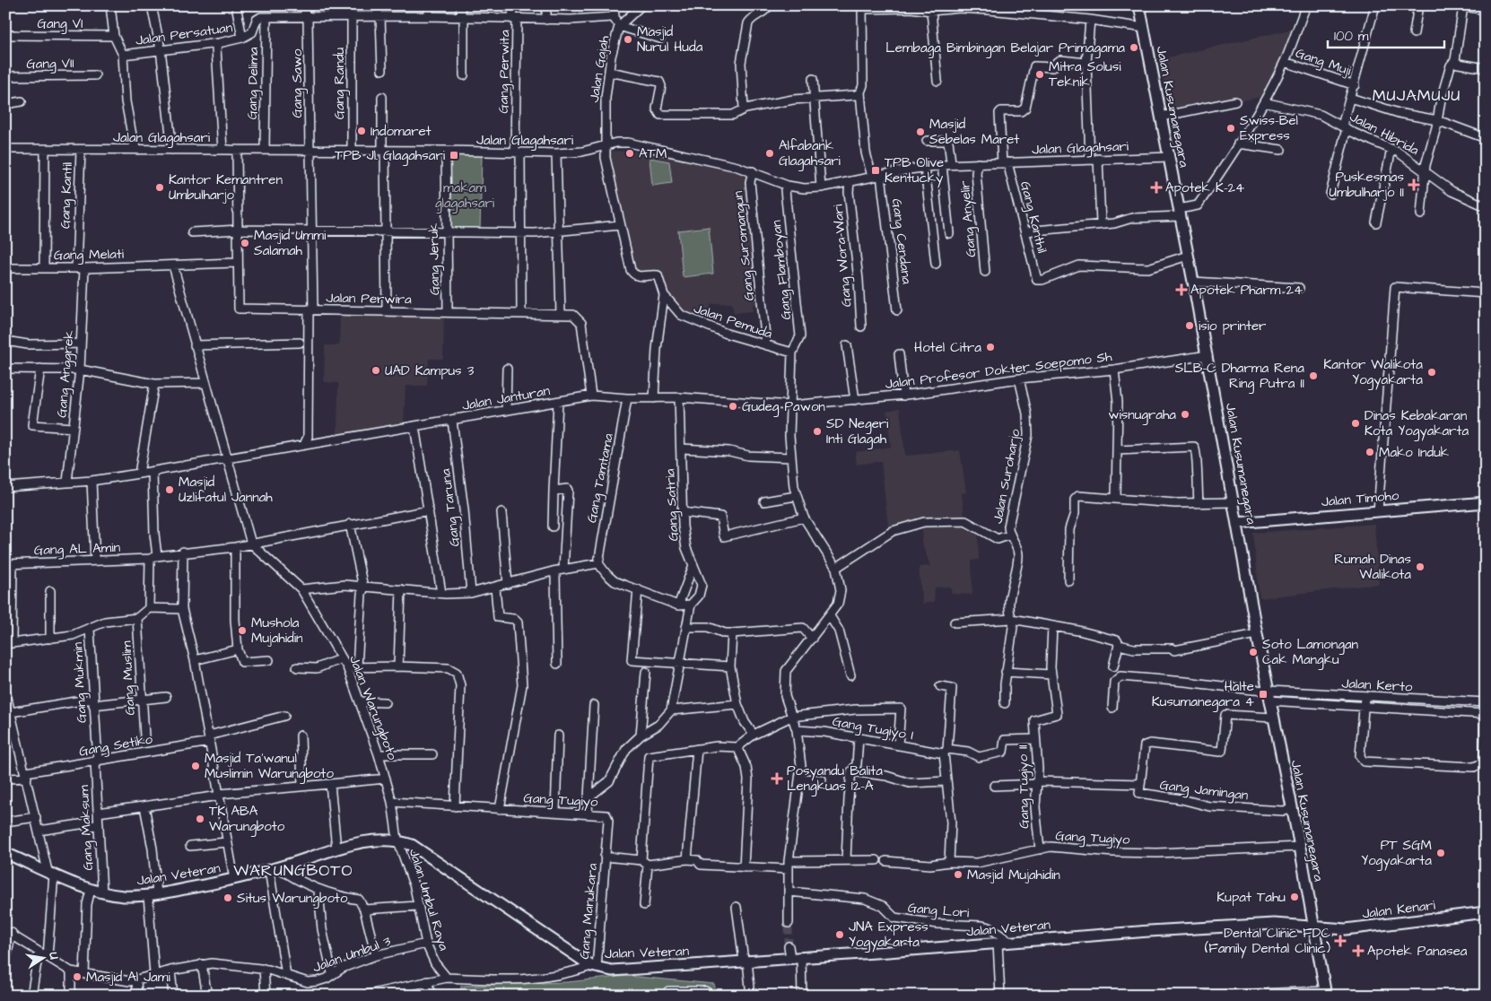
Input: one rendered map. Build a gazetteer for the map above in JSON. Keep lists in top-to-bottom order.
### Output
{
  "streets": {
    "main road": [
      "Jalan Kusumanegara",
      "Jalan Timoho",
      "Jalan Veteran",
      "Jalan Kenari"
    ],
    "street": [
      "Gang VI",
      "Jalan Persatuan",
      "Gang Muji",
      "Gang VII",
      "Jalan Gajah",
      "Gang Perwita",
      "Gang Delima",
      "Gang Sawo",
      "Gang Randu",
      "Jalan Hibrida",
      "Jalan Glagahsari",
      "Gang Kantil",
      "Gang Kanthil",
      "Gang Anyelir",
      "Gang Cendana",
      "Gang Suromangun",
      "Gang Melati",
      "Gang Wora-Wari",
      "Gang Jeruk",
      "Gang Flamboyan",
      "Jalan Perwira",
      "Jalan Pemuda",
      "Jalan Profesor Dokter Soepomo Sh",
      "Gang Anggrek",
      "Jalan Janturan",
      "Jalan Suroharjo",
      "Gang Tamtama",
      "Gang Satria",
      "Gang Taruna",
      "Gang AL Amin",
      "Gang Muslim",
      "Gang Mukmin",
      "Jalan Kerto",
      "Jalan Warungboto",
      "Gang Tugiyo I",
      "Gang Setiko",
      "Gang Tugiyo II",
      "Gang Jamingan",
      "Gang Tugiyo",
      "Gang Maksum",
      "Jalan Umbul Raya",
      "Gang Lori",
      "Gang Manukara",
      "Jalan Umbul 3"
    ]
  },
  "crossings": [
    ["Jalan Persatuan", "Gang Delima"],
    ["Jalan Gajah", "Jalan Glagahsari"],
    ["Jalan Gajah", "Jalan Pemuda"],
    ["Gang Perwita", "Jalan Glagahsari"],
    ["Gang Perwita", "Jalan Perwira"],
    ["Gang Delima", "Jalan Glagahsari"],
    ["Gang Sawo", "Jalan Glagahsari"],
    ["Gang Sawo", "Jalan Perwira"],
    ["Gang Sawo", "Jalan Janturan"],
    ["Gang Randu", "Jalan Glagahsari"],
    ["Jalan Kusumanegara", "Jalan Glagahsari"],
    ["Jalan Kusumanegara", "Gang Kanthil"],
    ["Jalan Kusumanegara", "Jalan Profesor Dokter Soepomo Sh"],
    ["Jalan Kusumanegara", "Jalan Timoho"],
    ["Jalan Kusumanegara", "Jalan Kerto"],
    ["Jalan Kusumanegara", "Gang Jamingan"],
    ["Jalan Kusumanegara", "Gang Tugiyo"],
    ["Jalan Kusumanegara", "Jalan Veteran"],
    ["Jalan Kusumanegara", "Jalan Kenari"],
    ["Jalan Glagahsari", "Gang Kantil"],
    ["Jalan Glagahsari", "Gang Kanthil"],
    ["Jalan Glagahsari", "Gang Anyelir"],
    ["Jalan Glagahsari", "Gang Cendana"],
    ["Jalan Glagahsari", "Gang Suromangun"],
    ["Jalan Glagahsari", "Gang Wora-Wari"],
    ["Jalan Glagahsari", "Gang Jeruk"],
    ["Jalan Glagahsari", "Gang Flamboyan"],
    ["Jalan Glagahsari", "Jalan Perwira"],
    ["Gang Kantil", "Gang Melati"],
    ["Gang Suromangun", "Jalan Pemuda"],
    ["Gang Melati", "Jalan Perwira"],
    ["Gang Melati", "Gang Anggrek"],
    ["Gang Jeruk", "Jalan Perwira"],
    ["Gang Flamboyan", "Jalan Pemuda"],
    ["Gang Flamboyan", "Jalan Profesor Dokter Soepomo Sh"],
    ["Gang Flamboyan", "Jalan Janturan"],
    ["Jalan Perwira", "Jalan Janturan"],
    ["Jalan Profesor Dokter Soepomo Sh", "Jalan Janturan"],
    ["Jalan Profesor Dokter Soepomo Sh", "Jalan Suroharjo"],
    ["Jalan Janturan", "Gang Tamtama"],
    ["Jalan Janturan", "Gang Satria"],
    ["Jalan Janturan", "Gang Taruna"],
    ["Gang AL Amin", "Jalan Warungboto"],
    ["Gang Mukmin", "Gang Setiko"],
    ["Gang Mukmin", "Gang Maksum"],
    ["Jalan Warungboto", "Gang Tugiyo"],
    ["Jalan Warungboto", "Jalan Veteran"],
    ["Jalan Warungboto", "Jalan Umbul Raya"],
    ["Gang Tugiyo I", "Gang Tugiyo II"],
    ["Gang Setiko", "Gang Maksum"],
    ["Gang Tugiyo II", "Gang Tugiyo"],
    ["Gang Tugiyo", "Gang Manukara"],
    ["Gang Maksum", "Jalan Veteran"],
    ["Jalan Veteran", "Jalan Umbul Raya"],
    ["Jalan Veteran", "Jalan Kenari"],
    ["Jalan Veteran", "Gang Lori"],
    ["Jalan Veteran", "Gang Manukara"],
    ["Jalan Umbul Raya", "Jalan Umbul 3"]
  ],
  "districts": ["MUJAMUJU", "WARUNGBOTO"],
  "parks": ["makam glagahsari"],
  "places": {
    "other": [
      "Masjid Nurul Huda",
      "Lembaga Bimbingan Belajar Primagama",
      "Mitra Solusi Teknik",
      "Swiss-Bel Express",
      "Indomaret",
      "Masjid Sebelas Maret",
      "ATM",
      "Alfabank Glagahsari",
      "Kantor Kemantren Umbulharjo",
      "Masjid Ummi Salamah",
      "isio printer",
      "Hotel Citra",
      "UAD Kampus 3",
      "Kantor Walikota Yogyakarta",
      "SLB-C Dharma Rena Ring Putra II",
      "Gudeg Pawon",
      "wisnugraha",
      "Dinas Kebakaran Kota Yogyakarta",
      "SD Negeri Inti Glagah",
      "Mako Induk",
      "Masjid Uzlifatul Jannah",
      "Rumah Dinas Walikota",
      "Mushola Mujahidin",
      "Soto Lamongan Cak Mangku",
      "Masjid Ta'wanul Muslimin Warungboto",
      "TK ABA Warungboto",
      "PT SGM Yogyakarta",
      "Masjid Mujahidin",
      "Kupat Tahu",
      "Situs Warungboto",
      "JNA Express Yogyakarta",
      "Masjid Al Jami"
    ],
    "transit": ["TPB Jl. Glagahsari", "TPB Olive Kentucky", "Halte Kusumanegara 4"],
    "health": [
      "Puskesmas Umbulharjo II",
      "Apotek K-24",
      "Apotek Pharm 24",
      "Posyandu Balita Lengkuas 12-A",
      "Dental Clinic FDC (Family Dental Clinic)",
      "Apotek Panasea"
    ]
  },
  "scale_bar": "100 m",
  "north": "right"
}
